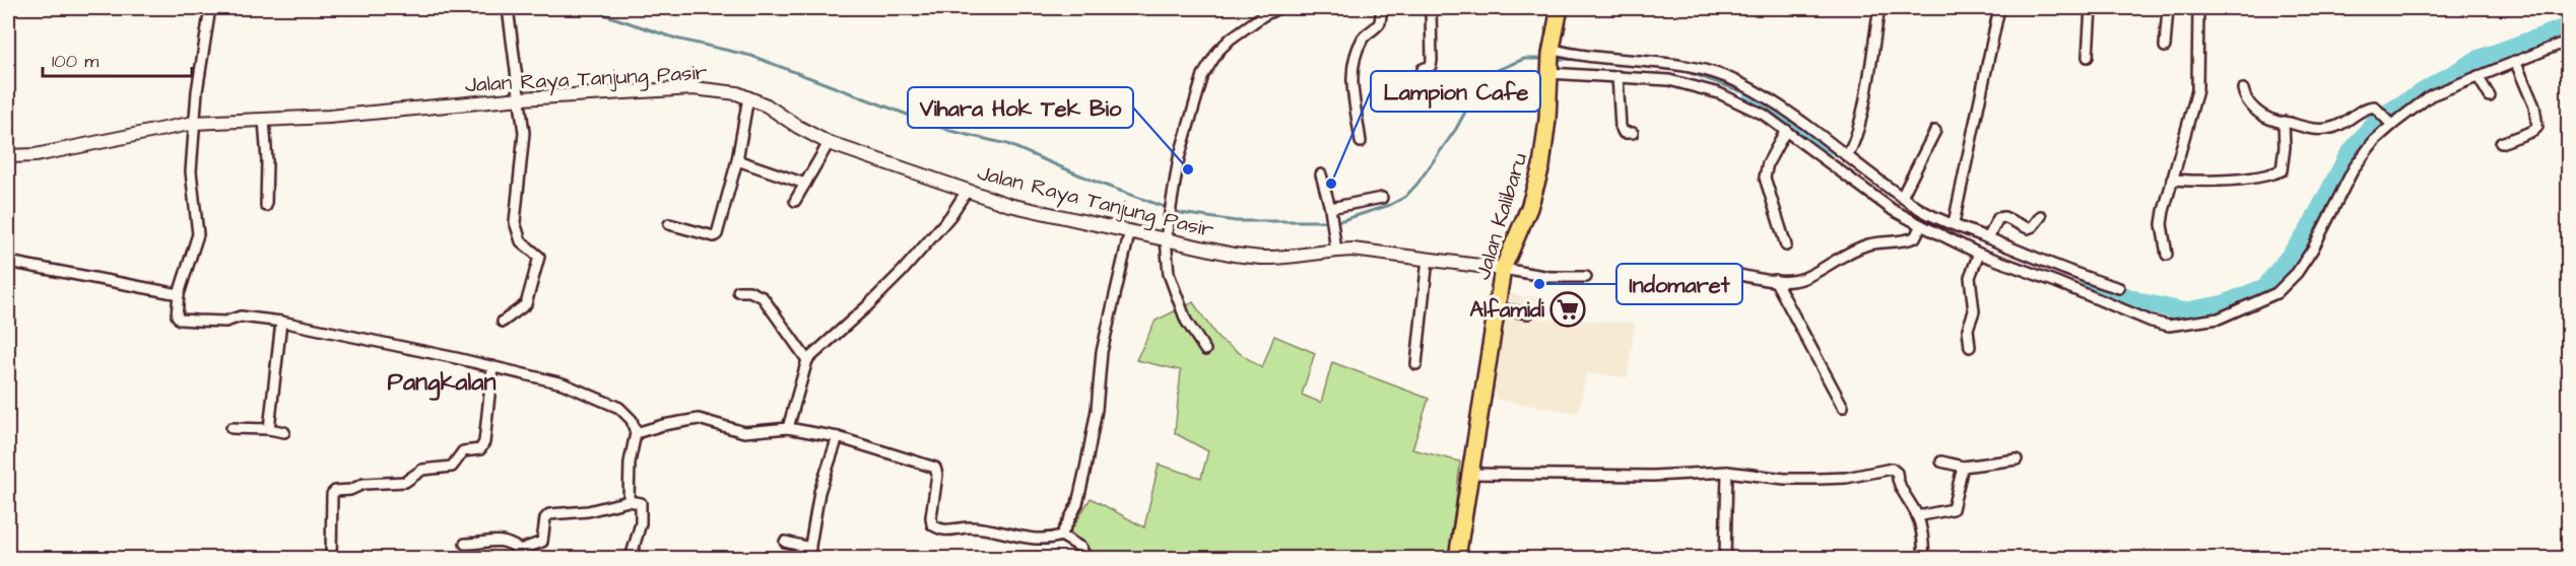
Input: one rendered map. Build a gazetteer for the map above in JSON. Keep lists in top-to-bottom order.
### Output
{
  "streets": {
    "main road": ["Jalan Kalibaru"],
    "street": ["Jalan Raya Tanjung Pasir"]
  },
  "crossings": [
    ["Jalan Raya Tanjung Pasir", "Jalan Kalibaru"]
  ],
  "districts": ["Pangkalan"],
  "places": {
    "other": ["Vihara Hok Tek Bio", "Lampion Cafe", "Indomaret"],
    "supermarket": ["Alfamidi"]
  },
  "scale_bar": "100 m"
}
